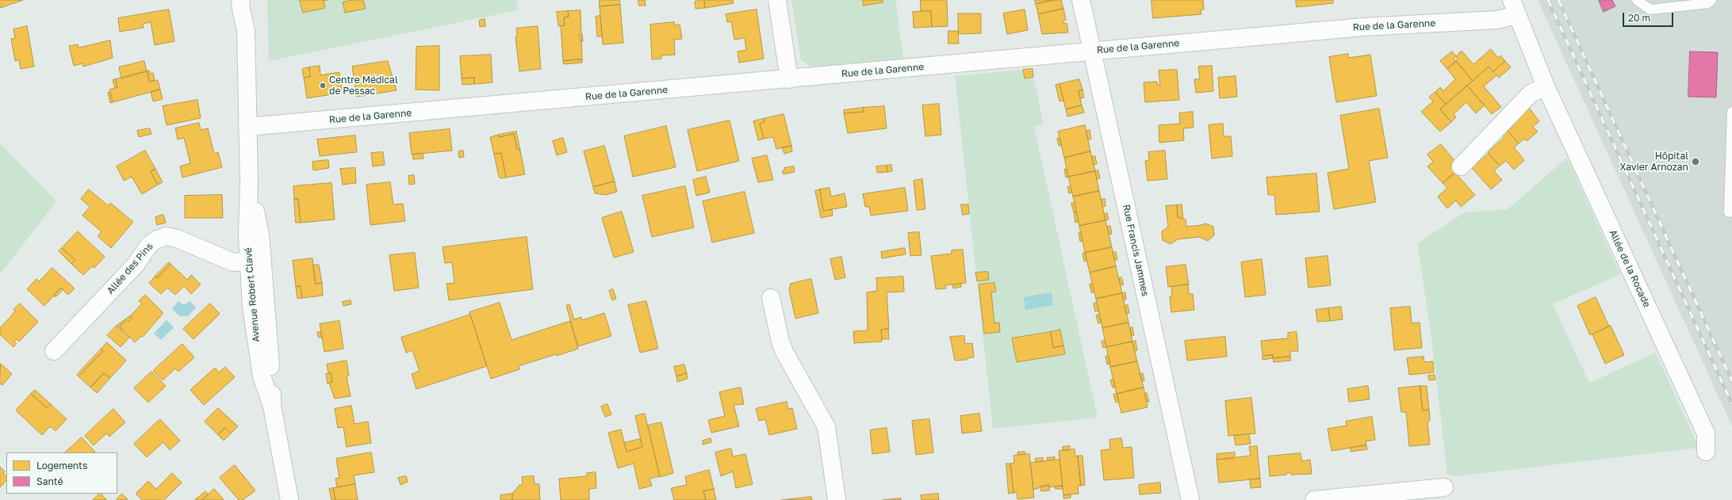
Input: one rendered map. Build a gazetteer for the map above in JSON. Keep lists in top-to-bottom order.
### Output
{
  "streets": {
    "street": [
      "Rue de la Garenne",
      "Rue Francis Jammes",
      "Allée des Pins",
      "Allée de la Rocade",
      "Avenue Robert Clavé"
    ]
  },
  "crossings": [
    ["Rue de la Garenne", "Rue Francis Jammes"],
    ["Rue de la Garenne", "Allée de la Rocade"],
    ["Rue de la Garenne", "Avenue Robert Clavé"],
    ["Allée des Pins", "Avenue Robert Clavé"]
  ],
  "places": ["Centre Médical de Pessac", "Hôpital Xavier Arnozan"],
  "legend": ["Logements", "Santé"],
  "scale_bar": "20 m"
}
